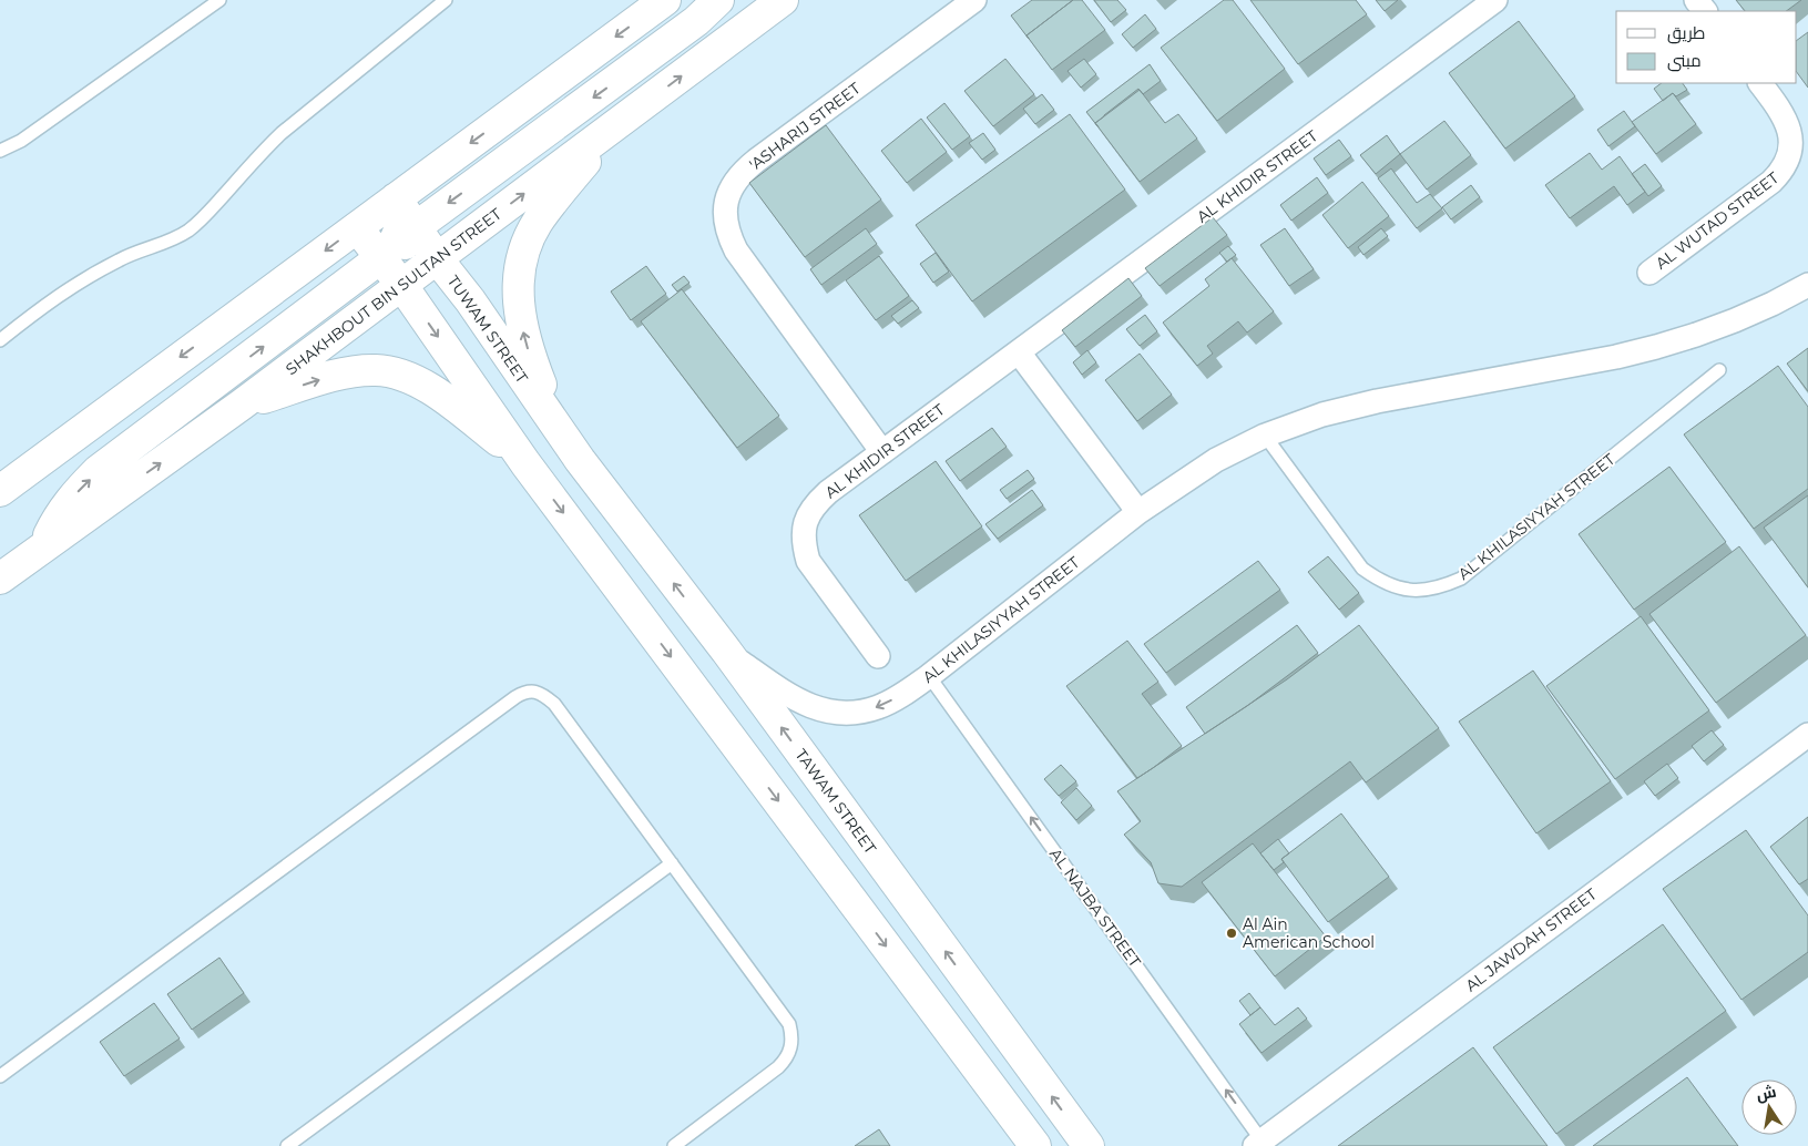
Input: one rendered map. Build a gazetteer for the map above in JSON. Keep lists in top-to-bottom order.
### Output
{
  "streets": {
    "main road": ["SHAKHBOUT BIN SULTAN STREET", "TUWAM STREET", "TAWAM STREET"],
    "street": [
      "'ASHARIJ STREET",
      "AL KHIDIR STREET",
      "AL WUTAD STREET",
      "AL KHILASIYYAH STREET",
      "AL JAWDAH STREET"
    ],
    "lane": ["AL NAJBA STREET"]
  },
  "crossings": [
    ["'ASHARIJ STREET", "AL KHIDIR STREET"],
    ["SHAKHBOUT BIN SULTAN STREET", "TUWAM STREET"],
    ["TUWAM STREET", "TAWAM STREET"],
    ["AL KHILASIYYAH STREET", "TAWAM STREET"],
    ["AL KHILASIYYAH STREET", "AL NAJBA STREET"],
    ["AL NAJBA STREET", "AL JAWDAH STREET"]
  ],
  "one_way": ["AL NAJBA STREET"],
  "places": ["Al Ain American School"],
  "legend": ["طريق", "مبنى"],
  "north": "top"
}
